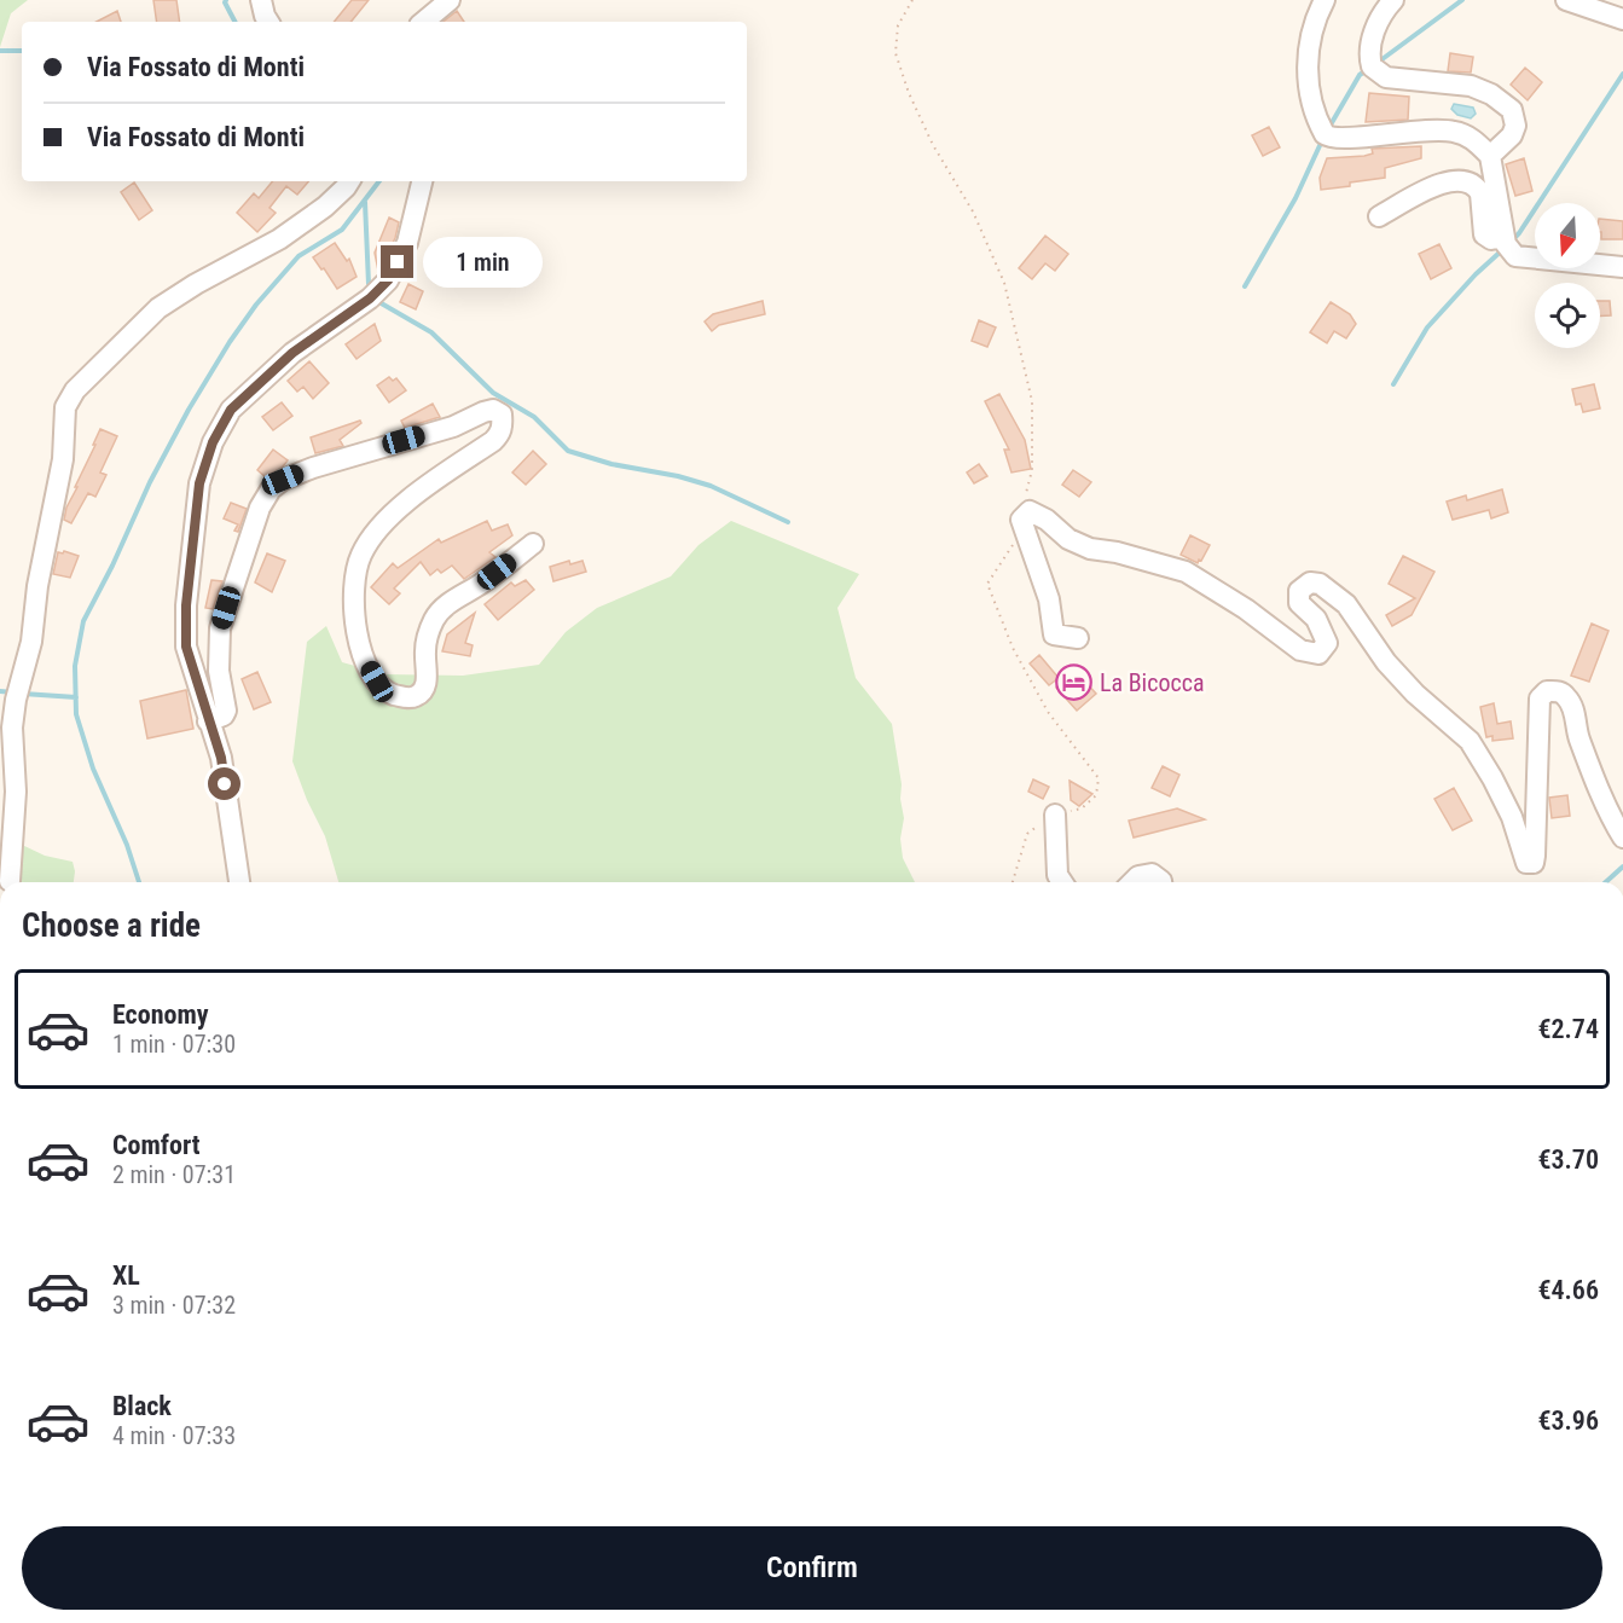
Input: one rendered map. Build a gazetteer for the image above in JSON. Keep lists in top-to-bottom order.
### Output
{
  "places": {
    "hotel": ["La Bicocca"]
  },
  "north": "bottom",
  "page": {
    "banner": ["Via Fossato di Monti", "Via Fossato di Monti"],
    "bubble": "1 min",
    "heading": "Choose a ride",
    "list": [
      {
        "name": "Economy",
        "note": "1 min · 07:30",
        "value": "€2.74"
      },
      {
        "name": "Comfort",
        "note": "2 min · 07:31",
        "value": "€3.70"
      },
      {
        "name": "XL",
        "note": "3 min · 07:32",
        "value": "€4.66"
      },
      {
        "name": "Black",
        "note": "4 min · 07:33",
        "value": "€3.96"
      }
    ],
    "buttons": "Confirm"
  }
}
